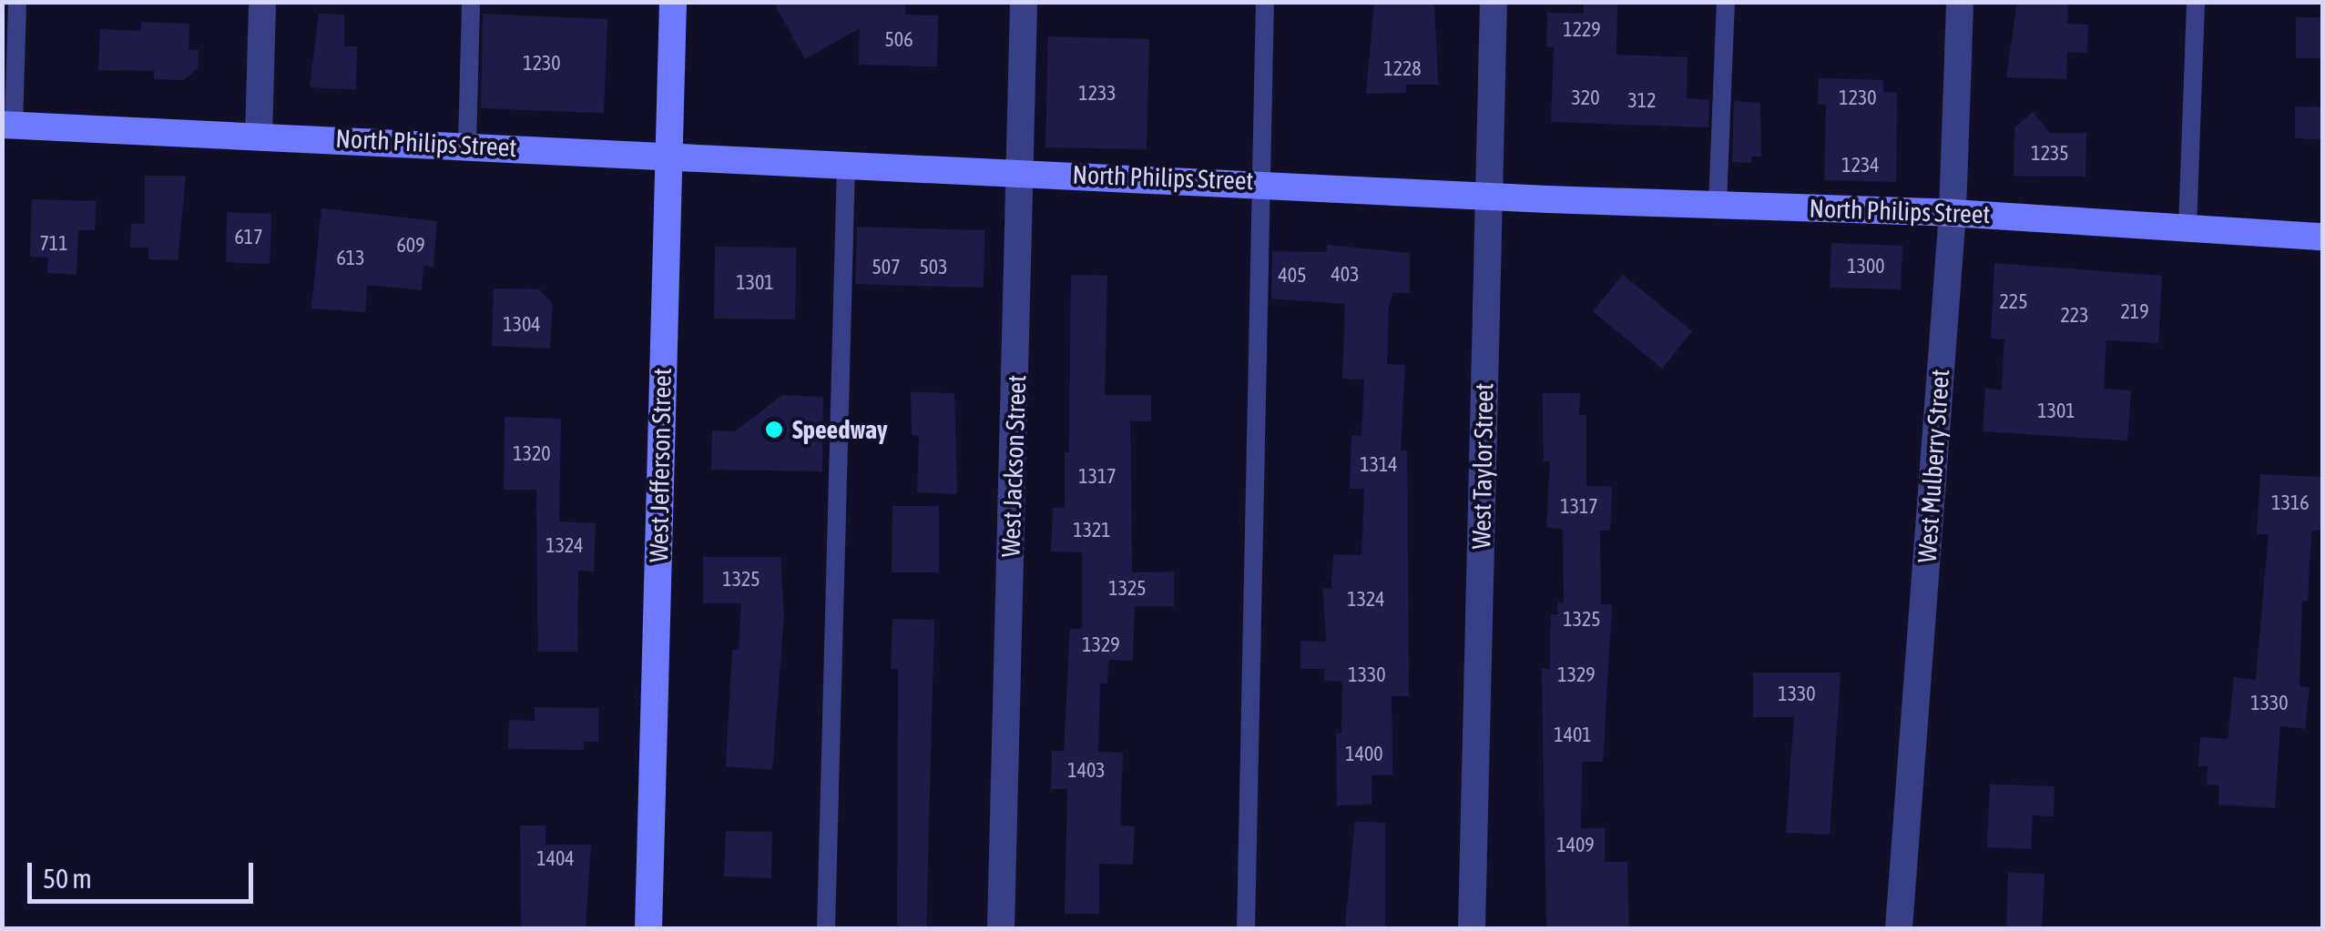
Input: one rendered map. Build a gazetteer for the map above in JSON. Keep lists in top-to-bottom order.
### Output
{
  "streets": {
    "street": [
      "North Philips Street",
      "West Jefferson Street",
      "West Jackson Street",
      "West Taylor Street",
      "West Mulberry Street"
    ]
  },
  "crossings": [
    ["North Philips Street", "West Jefferson Street"],
    ["North Philips Street", "West Jackson Street"],
    ["North Philips Street", "West Taylor Street"],
    ["North Philips Street", "West Mulberry Street"]
  ],
  "places": ["Speedway"],
  "house_numbers": [
    "1229",
    "506",
    "1230",
    "1228",
    "1233",
    "320",
    "1230",
    "312",
    "1235",
    "1234",
    "617",
    "711",
    "609",
    "613",
    "1300",
    "507",
    "503",
    "403",
    "405",
    "1301",
    "225",
    "219",
    "223",
    "1304",
    "1301",
    "1320",
    "1314",
    "1317",
    "1316",
    "1317",
    "1321",
    "1324",
    "1325",
    "1325",
    "1324",
    "1325",
    "1329",
    "1330",
    "1329",
    "1330",
    "1330",
    "1401",
    "1400",
    "1403",
    "1409",
    "1404"
  ],
  "scale_bar": "50 m"
}
